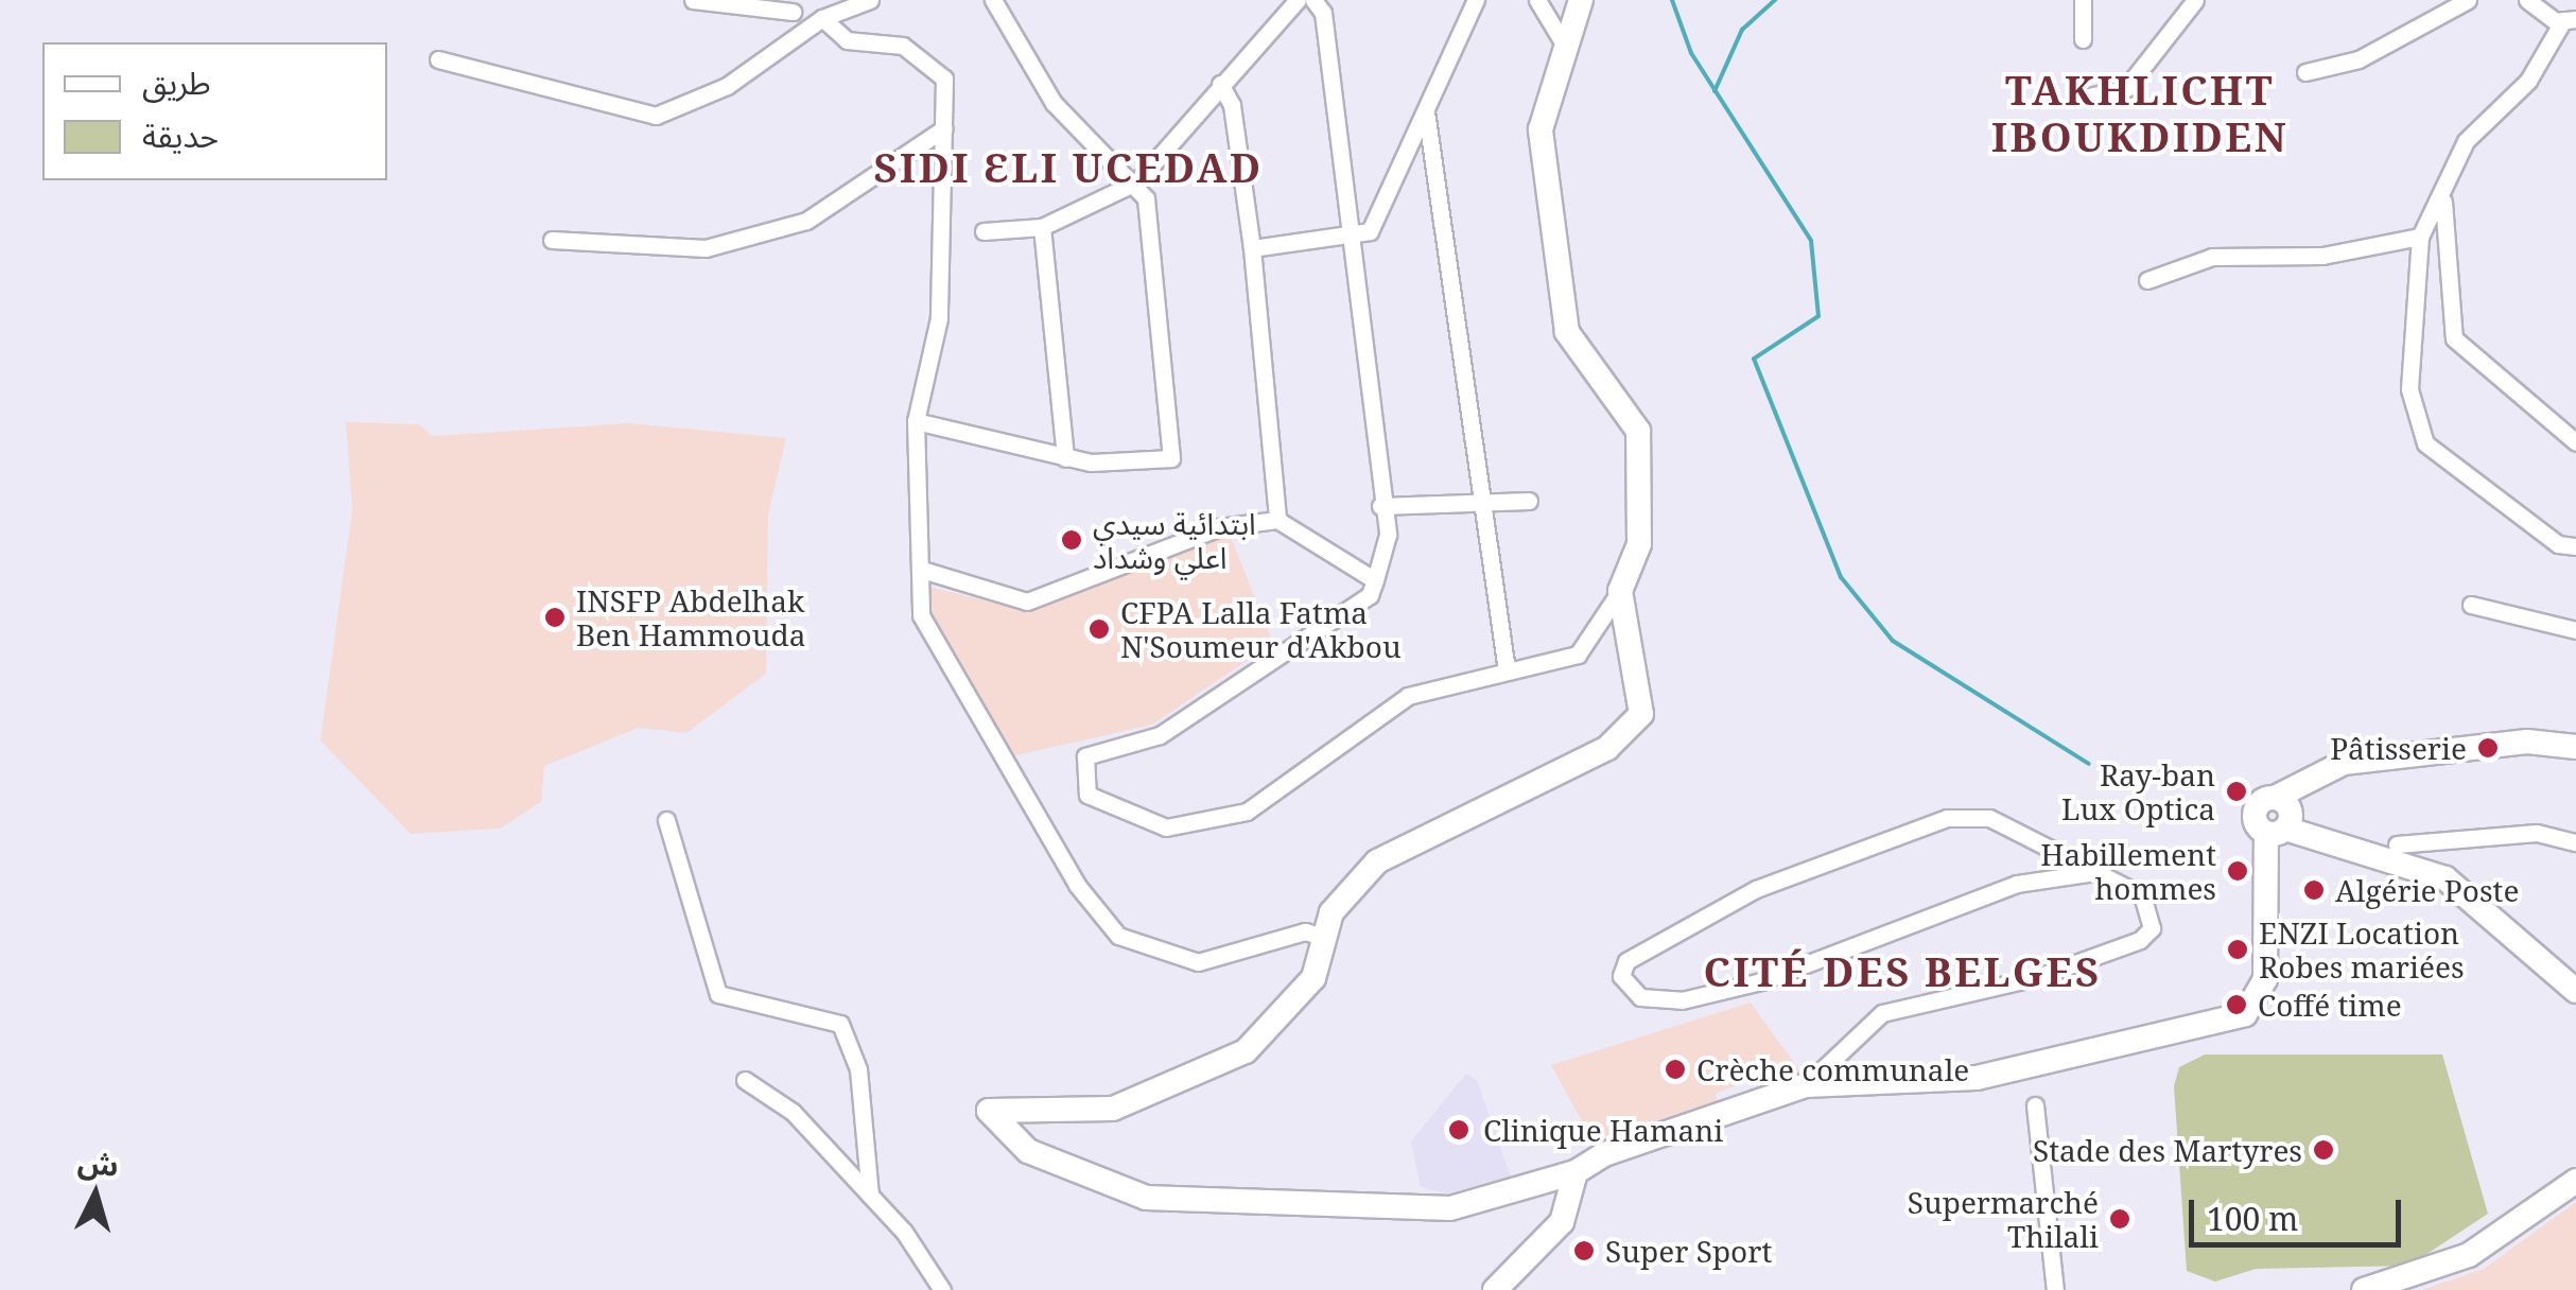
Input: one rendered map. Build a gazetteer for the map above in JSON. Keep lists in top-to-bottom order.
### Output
{
  "districts": ["TAKHLICHT IBOUKDIDEN", "SIDI ƐLI UCEDAD", "CITÉ DES BELGES"],
  "places": [
    "ابتدائية سيدي اعلي وشداد",
    "INSFP Abdelhak Ben Hammouda",
    "CFPA Lalla Fatma N'Soumeur d'Akbou",
    "Pâtisserie",
    "Ray-ban Lux Optica",
    "Habillement hommes",
    "Algérie Poste",
    "ENZI Location Robes mariées",
    "Coffé time",
    "Crèche communale",
    "Clinique Hamani",
    "Stade des Martyres",
    "Supermarché Thilali",
    "Super Sport"
  ],
  "legend": ["طريق", "حديقة"],
  "scale_bar": "100 m",
  "north": "top"
}
